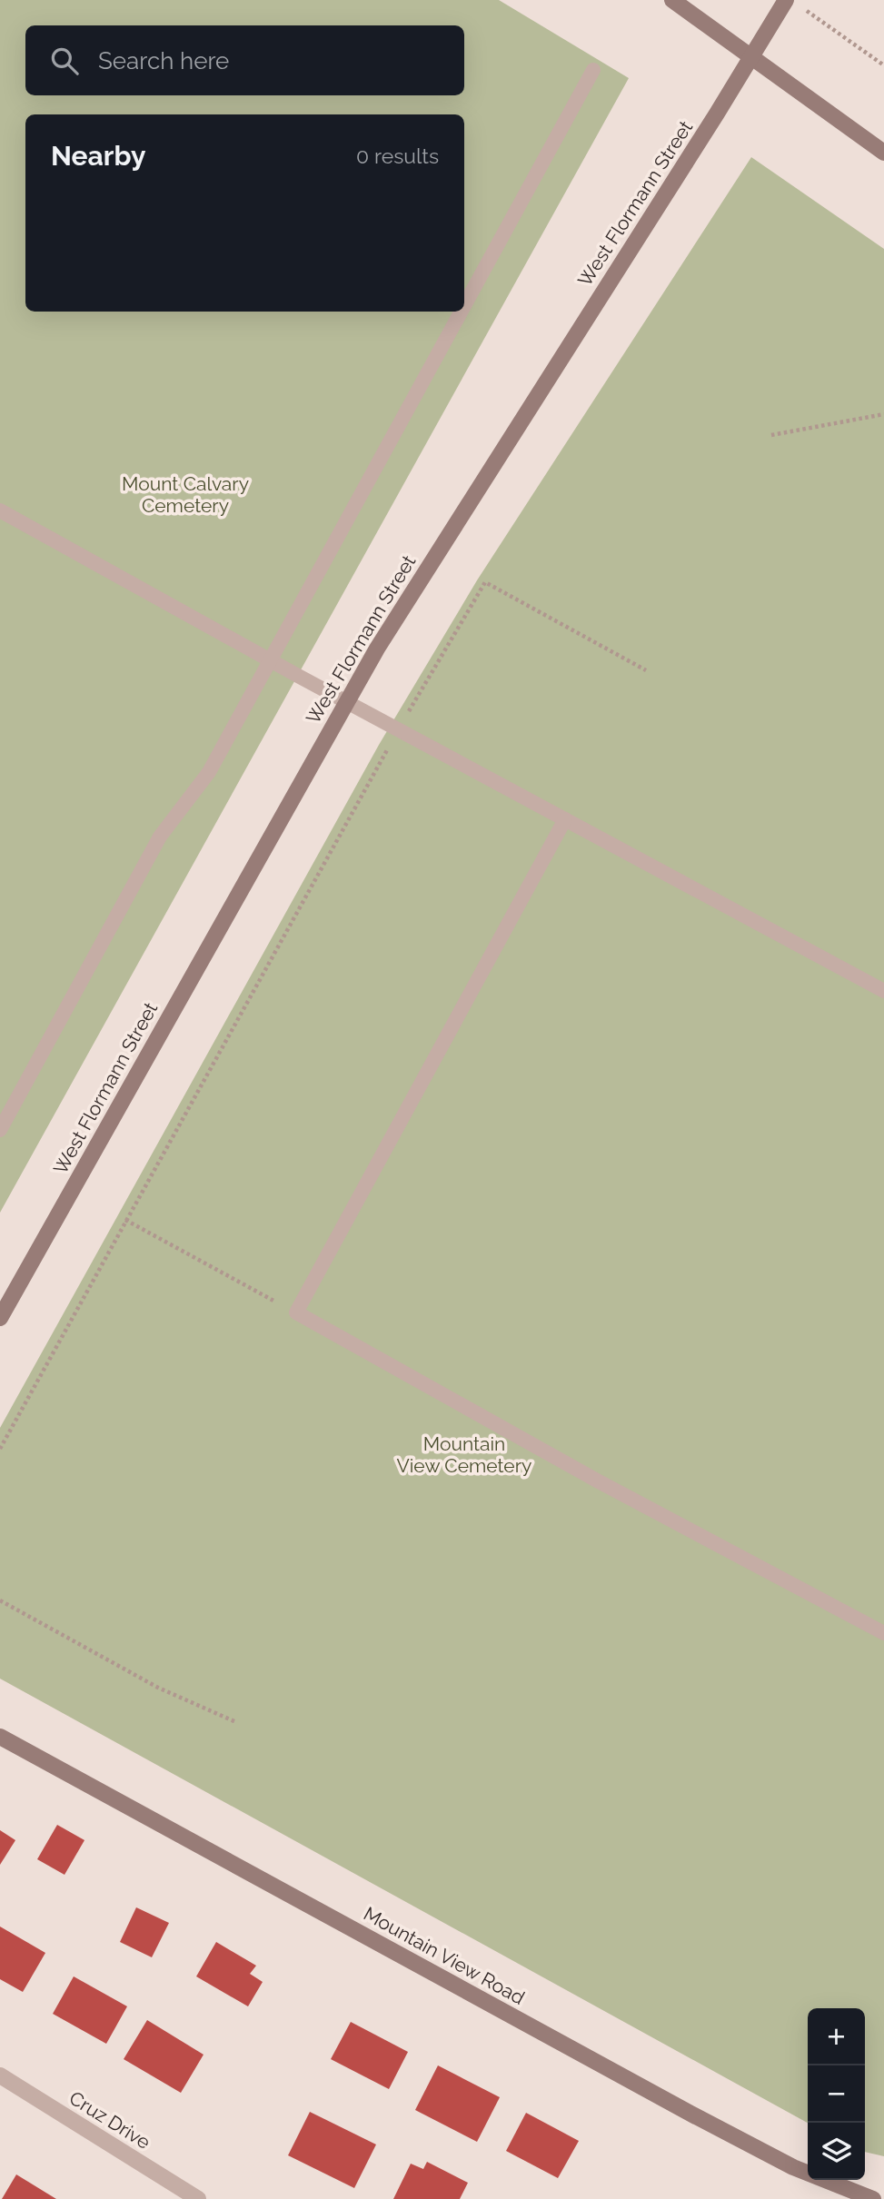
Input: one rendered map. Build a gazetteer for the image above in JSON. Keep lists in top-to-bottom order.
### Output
{
  "streets": {
    "street": ["West Flormann Street", "Mountain View Road", "Cruz Drive"]
  },
  "parks": ["Mount Calvary Cemetery", "Mountain View Cemetery"],
  "page": {
    "search": "Search here",
    "heading": ["Nearby", "0 results"],
    "map_buttons": ["+", "−"]
  }
}
